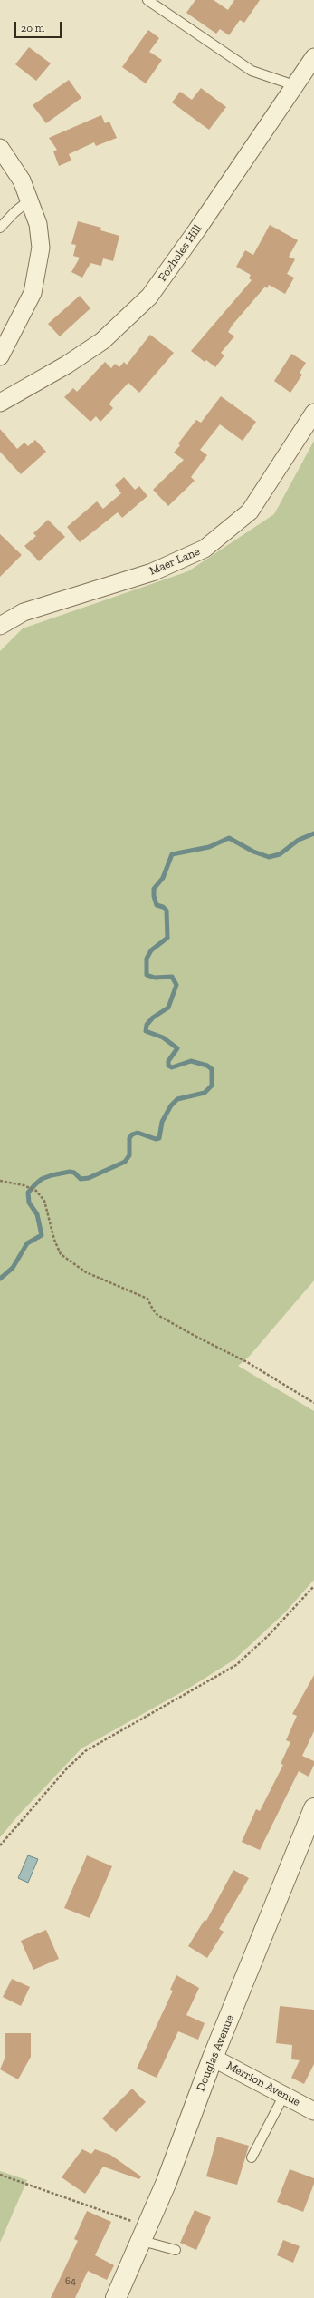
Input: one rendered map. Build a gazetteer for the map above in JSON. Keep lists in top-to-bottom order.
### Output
{
  "streets": {
    "street": [
      "Foxholes Hill",
      "Maer Lane",
      "Douglas Avenue",
      "Merrion Avenue"
    ]
  },
  "crossings": [
    ["Douglas Avenue", "Merrion Avenue"]
  ],
  "house_numbers": ["64"],
  "scale_bar": "20 m"
}
